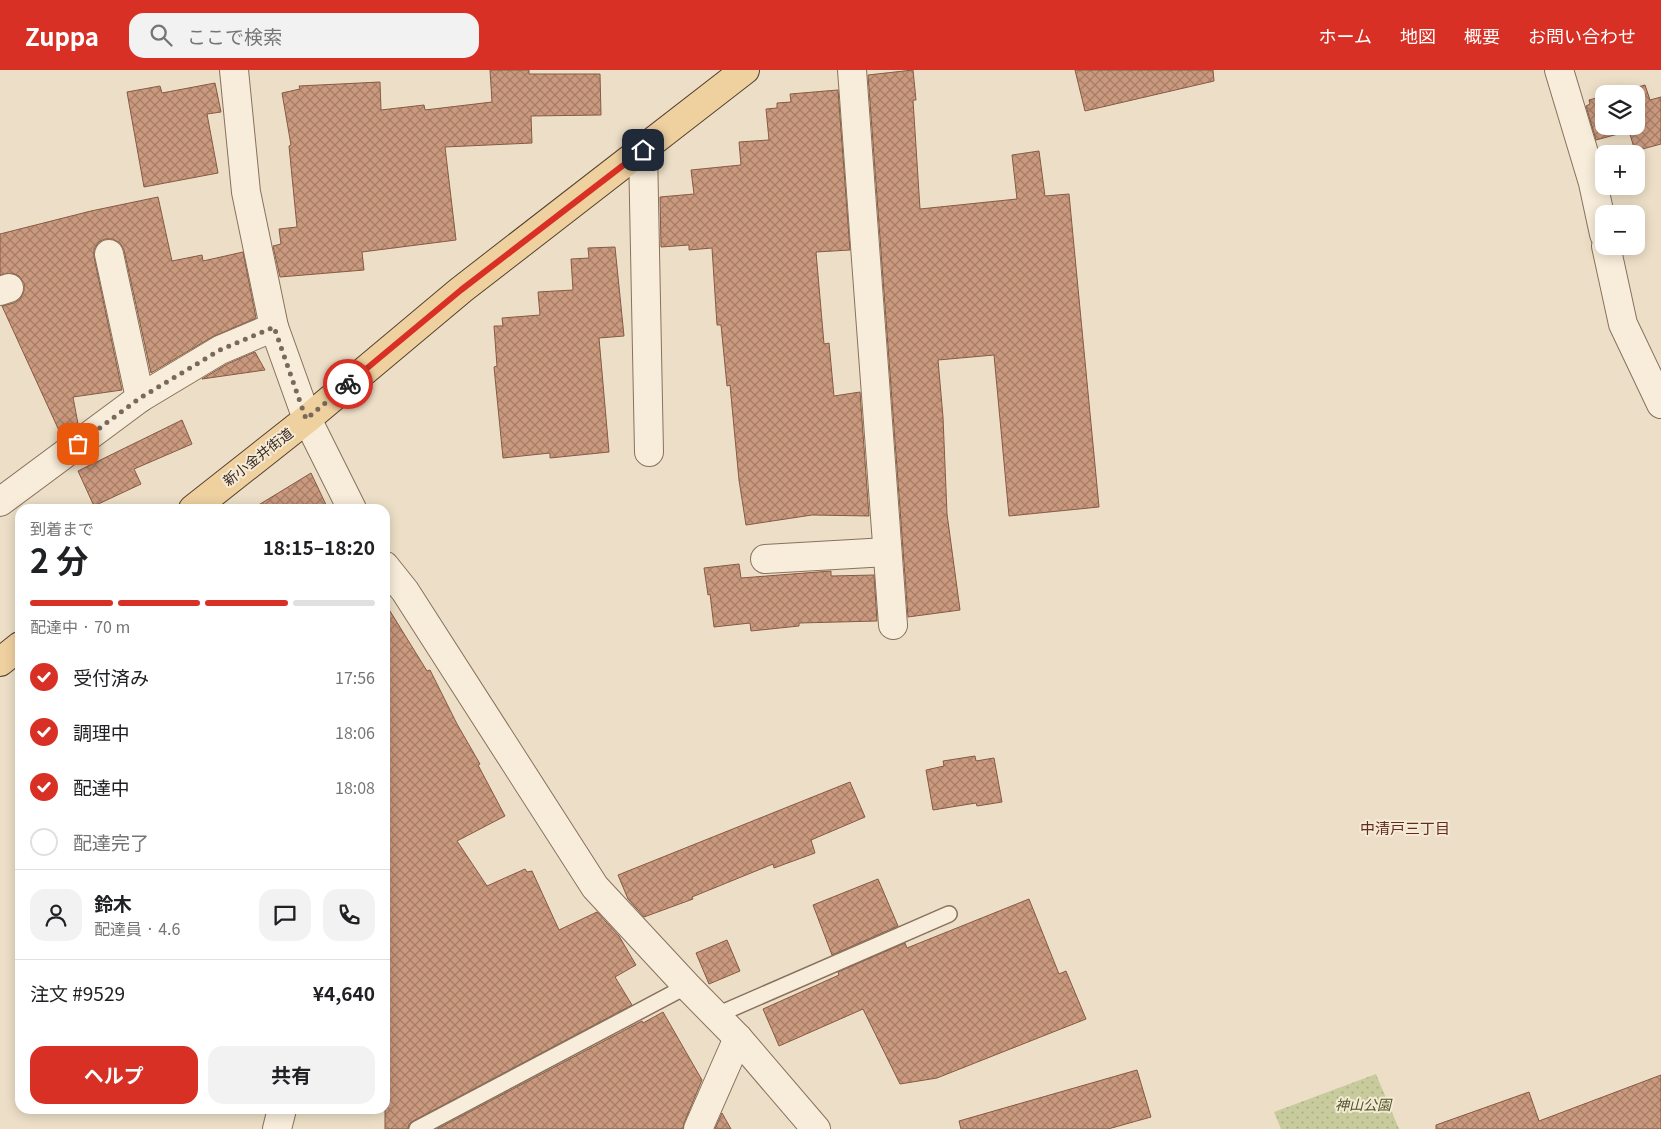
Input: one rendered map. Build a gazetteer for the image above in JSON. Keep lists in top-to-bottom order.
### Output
{
  "streets": {
    "main road": ["新小金井街道"]
  },
  "districts": ["中清戸三丁目"],
  "parks": ["神山公園"],
  "page": {
    "header": "Zuppa",
    "search": "ここで検索",
    "nav": [
      "ホーム",
      "地図",
      "概要",
      "お問い合わせ"
    ],
    "map_buttons": ["+", "−"],
    "heading": ["2 分", "到着まで", "18:15–18:20"],
    "panel": [
      "鈴木",
      "配達員 · 4.6",
      "注文 #9529",
      "¥4,640"
    ],
    "bar": "配達中 · 70 m",
    "list": [
      ["受付済み", "17:56"],
      ["調理中", "18:06"],
      ["配達中", "18:08"],
      "配達完了"
    ],
    "buttons": ["ヘルプ", "共有"]
  }
}
